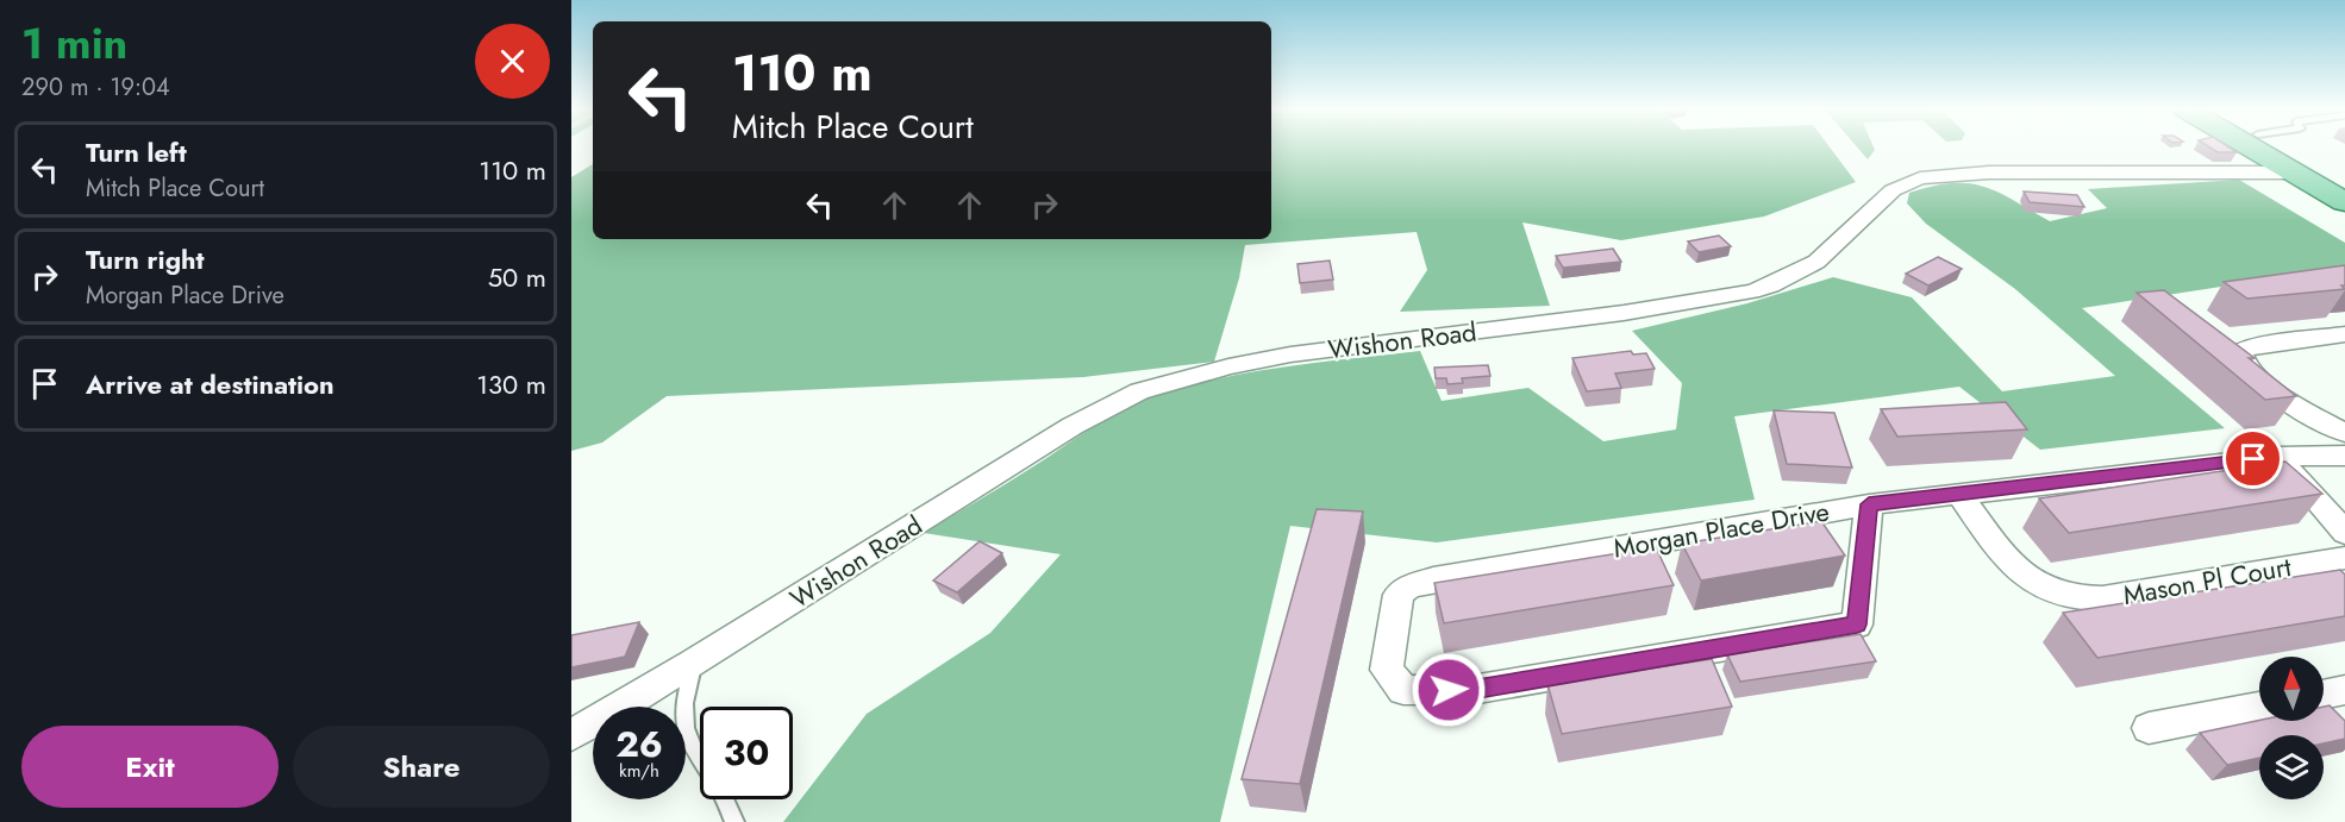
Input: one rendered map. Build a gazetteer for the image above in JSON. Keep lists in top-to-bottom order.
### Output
{
  "streets": {
    "street": ["Wishon Road", "Morgan Place Drive", "Mason Pl Court"]
  },
  "crossings": [
    ["Morgan Place Drive", "Mason Pl Court"]
  ],
  "north": "top",
  "page": {
    "heading": ["1 min", "290 m · 19:04"],
    "turn": ["110 m", "Mitch Place Court"],
    "list": [
      {
        "name": "Turn left",
        "note": "Mitch Place Court",
        "value": "110 m"
      },
      {
        "name": "Turn right",
        "note": "Morgan Place Drive",
        "value": "50 m"
      },
      {
        "name": "Arrive at destination",
        "value": "130 m"
      }
    ],
    "speed": "26 km/h",
    "limit": "30",
    "buttons": ["Exit", "Share"]
  }
}
